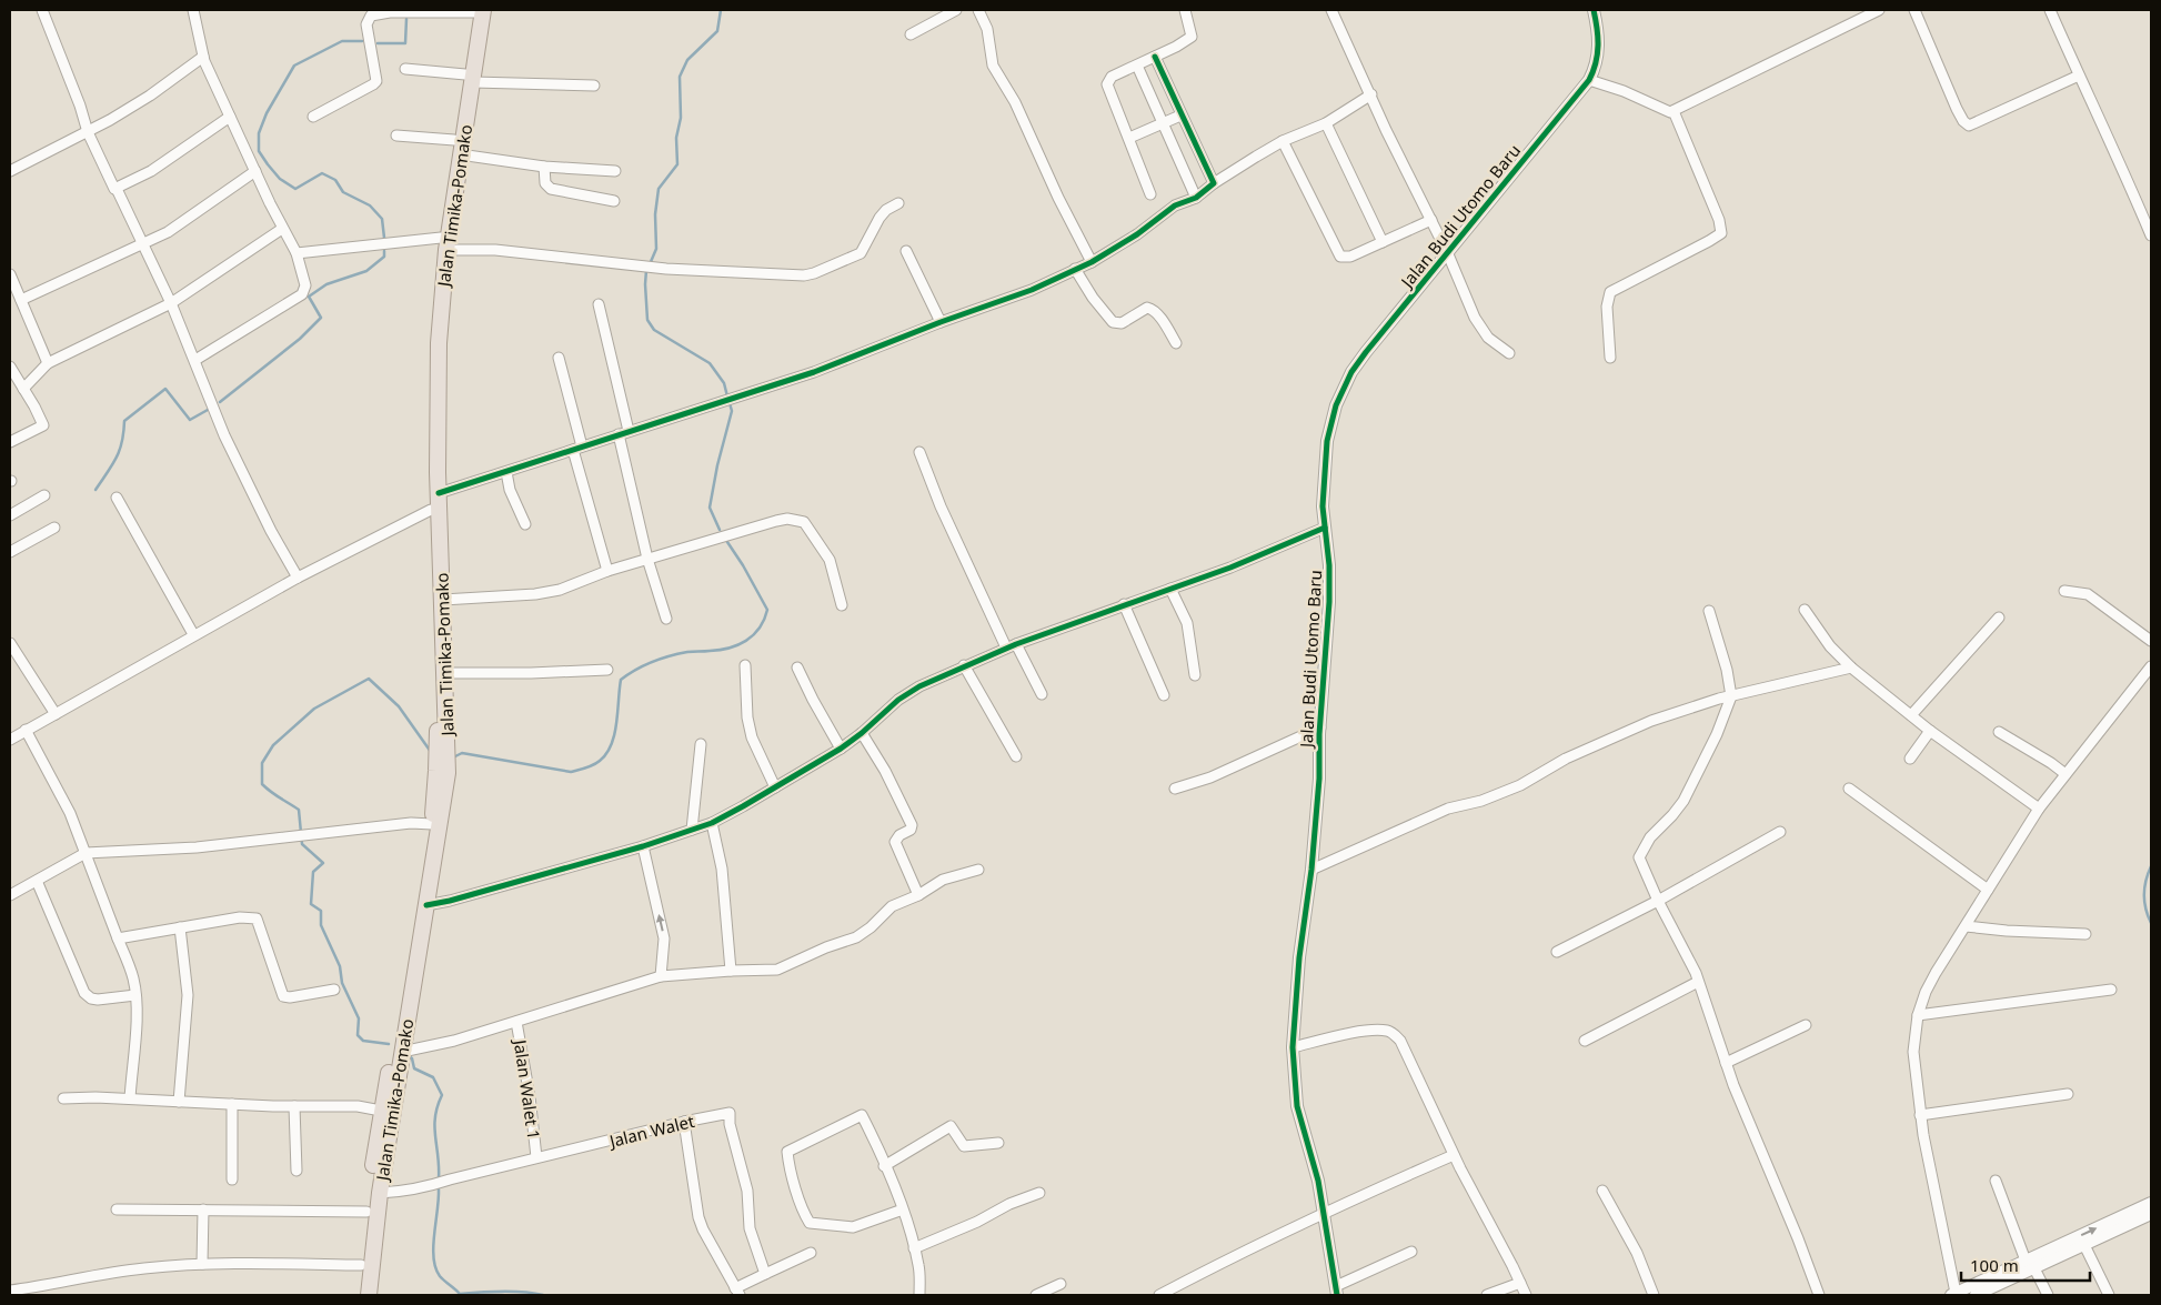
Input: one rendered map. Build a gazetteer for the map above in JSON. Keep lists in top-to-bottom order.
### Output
{
  "streets": {
    "highway": ["Jalan Timika-Pomako"],
    "street": ["Jalan Budi Utomo Baru", "Jalan Walet 1", "Jalan Walet"]
  },
  "crossings": [
    ["Jalan Timika-Pomako", "Jalan Walet"],
    ["Jalan Walet 1", "Jalan Walet"]
  ],
  "scale_bar": "100 m"
}
